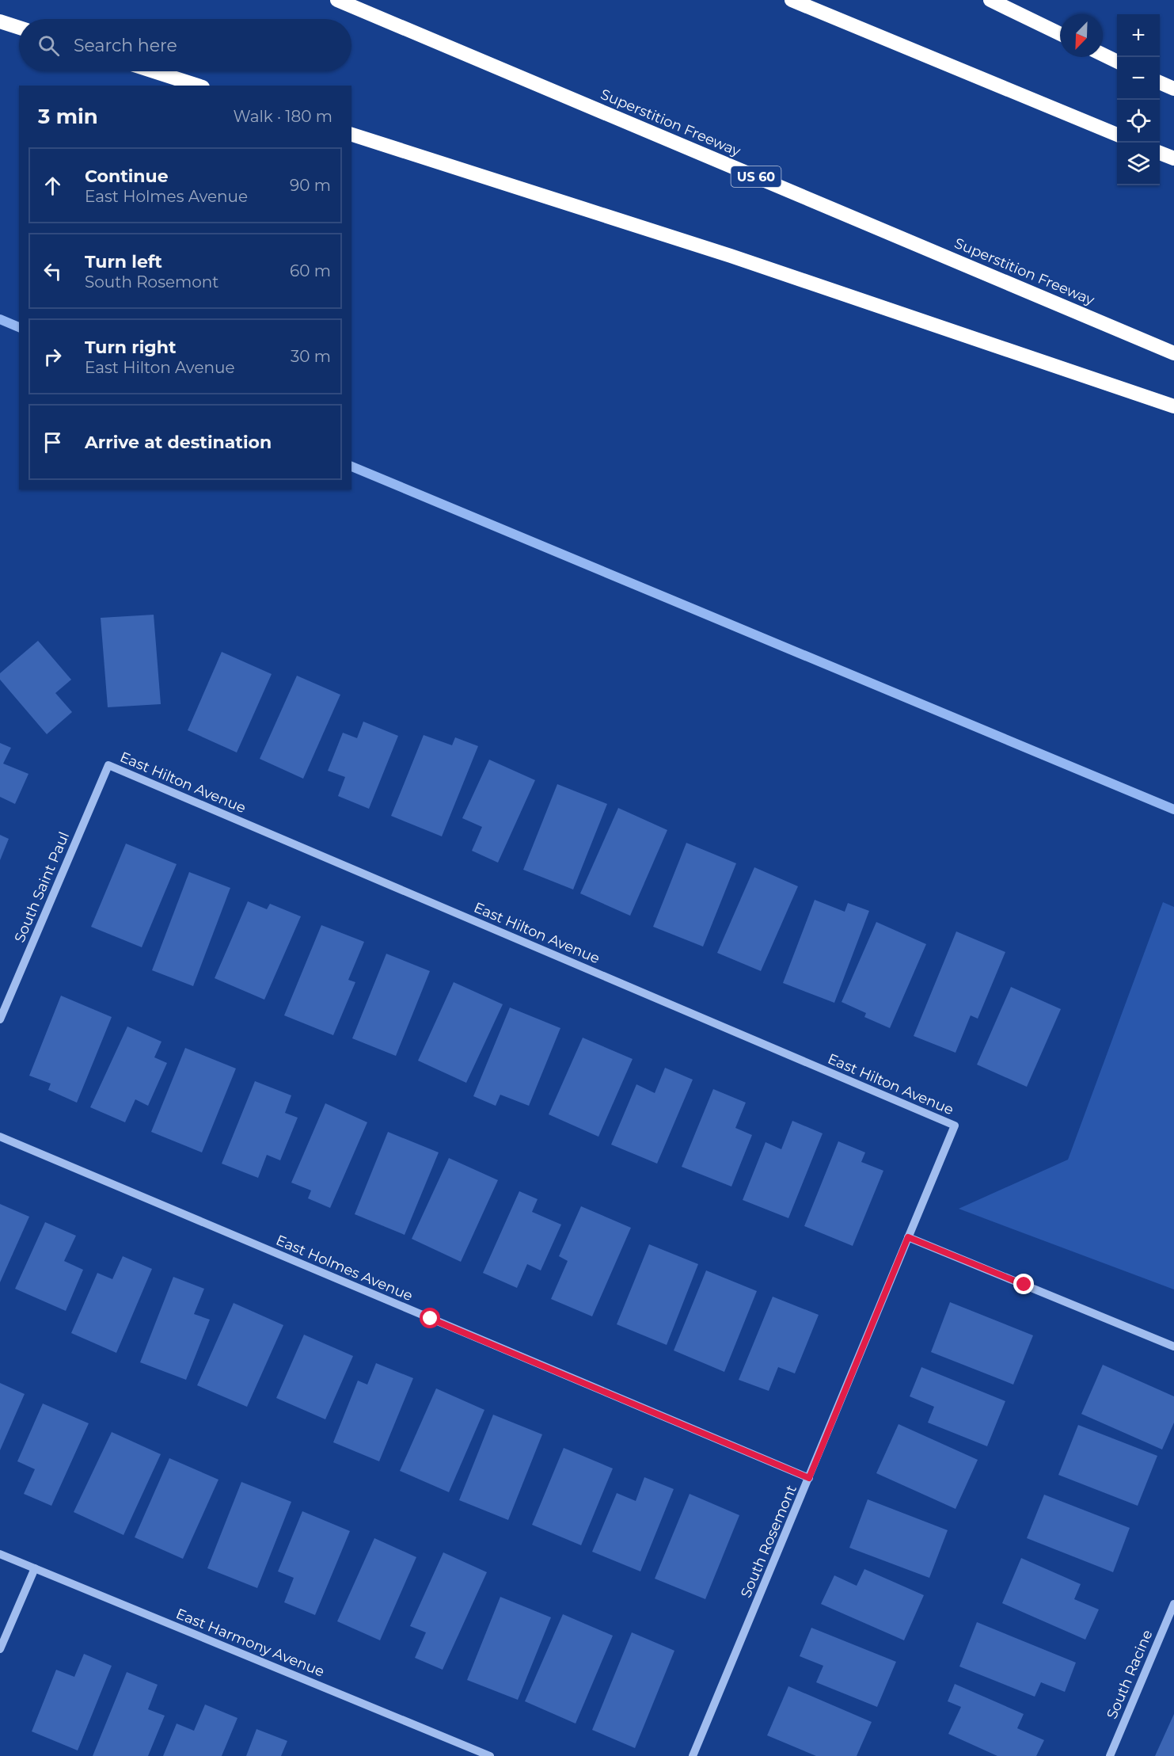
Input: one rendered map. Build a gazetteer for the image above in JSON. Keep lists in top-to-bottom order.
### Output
{
  "streets": {
    "highway": ["Superstition Freeway", "US 60"],
    "street": [
      "East Hilton Avenue",
      "South Saint Paul",
      "East Holmes Avenue",
      "South Rosemont",
      "East Harmony Avenue",
      "South Racine"
    ]
  },
  "crossings": [
    ["East Hilton Avenue", "South Saint Paul"],
    ["East Hilton Avenue", "South Rosemont"],
    ["East Holmes Avenue", "South Rosemont"]
  ],
  "north": "bottom left",
  "page": {
    "map_buttons": ["+", "−"],
    "search": "Search here",
    "heading": ["3 min", "Walk · 180 m"],
    "list": [
      ["Continue", "East Holmes Avenue", "90 m"],
      ["Turn left", "South Rosemont", "60 m"],
      ["Turn right", "East Hilton Avenue", "30 m"],
      "Arrive at destination"
    ]
  }
}
